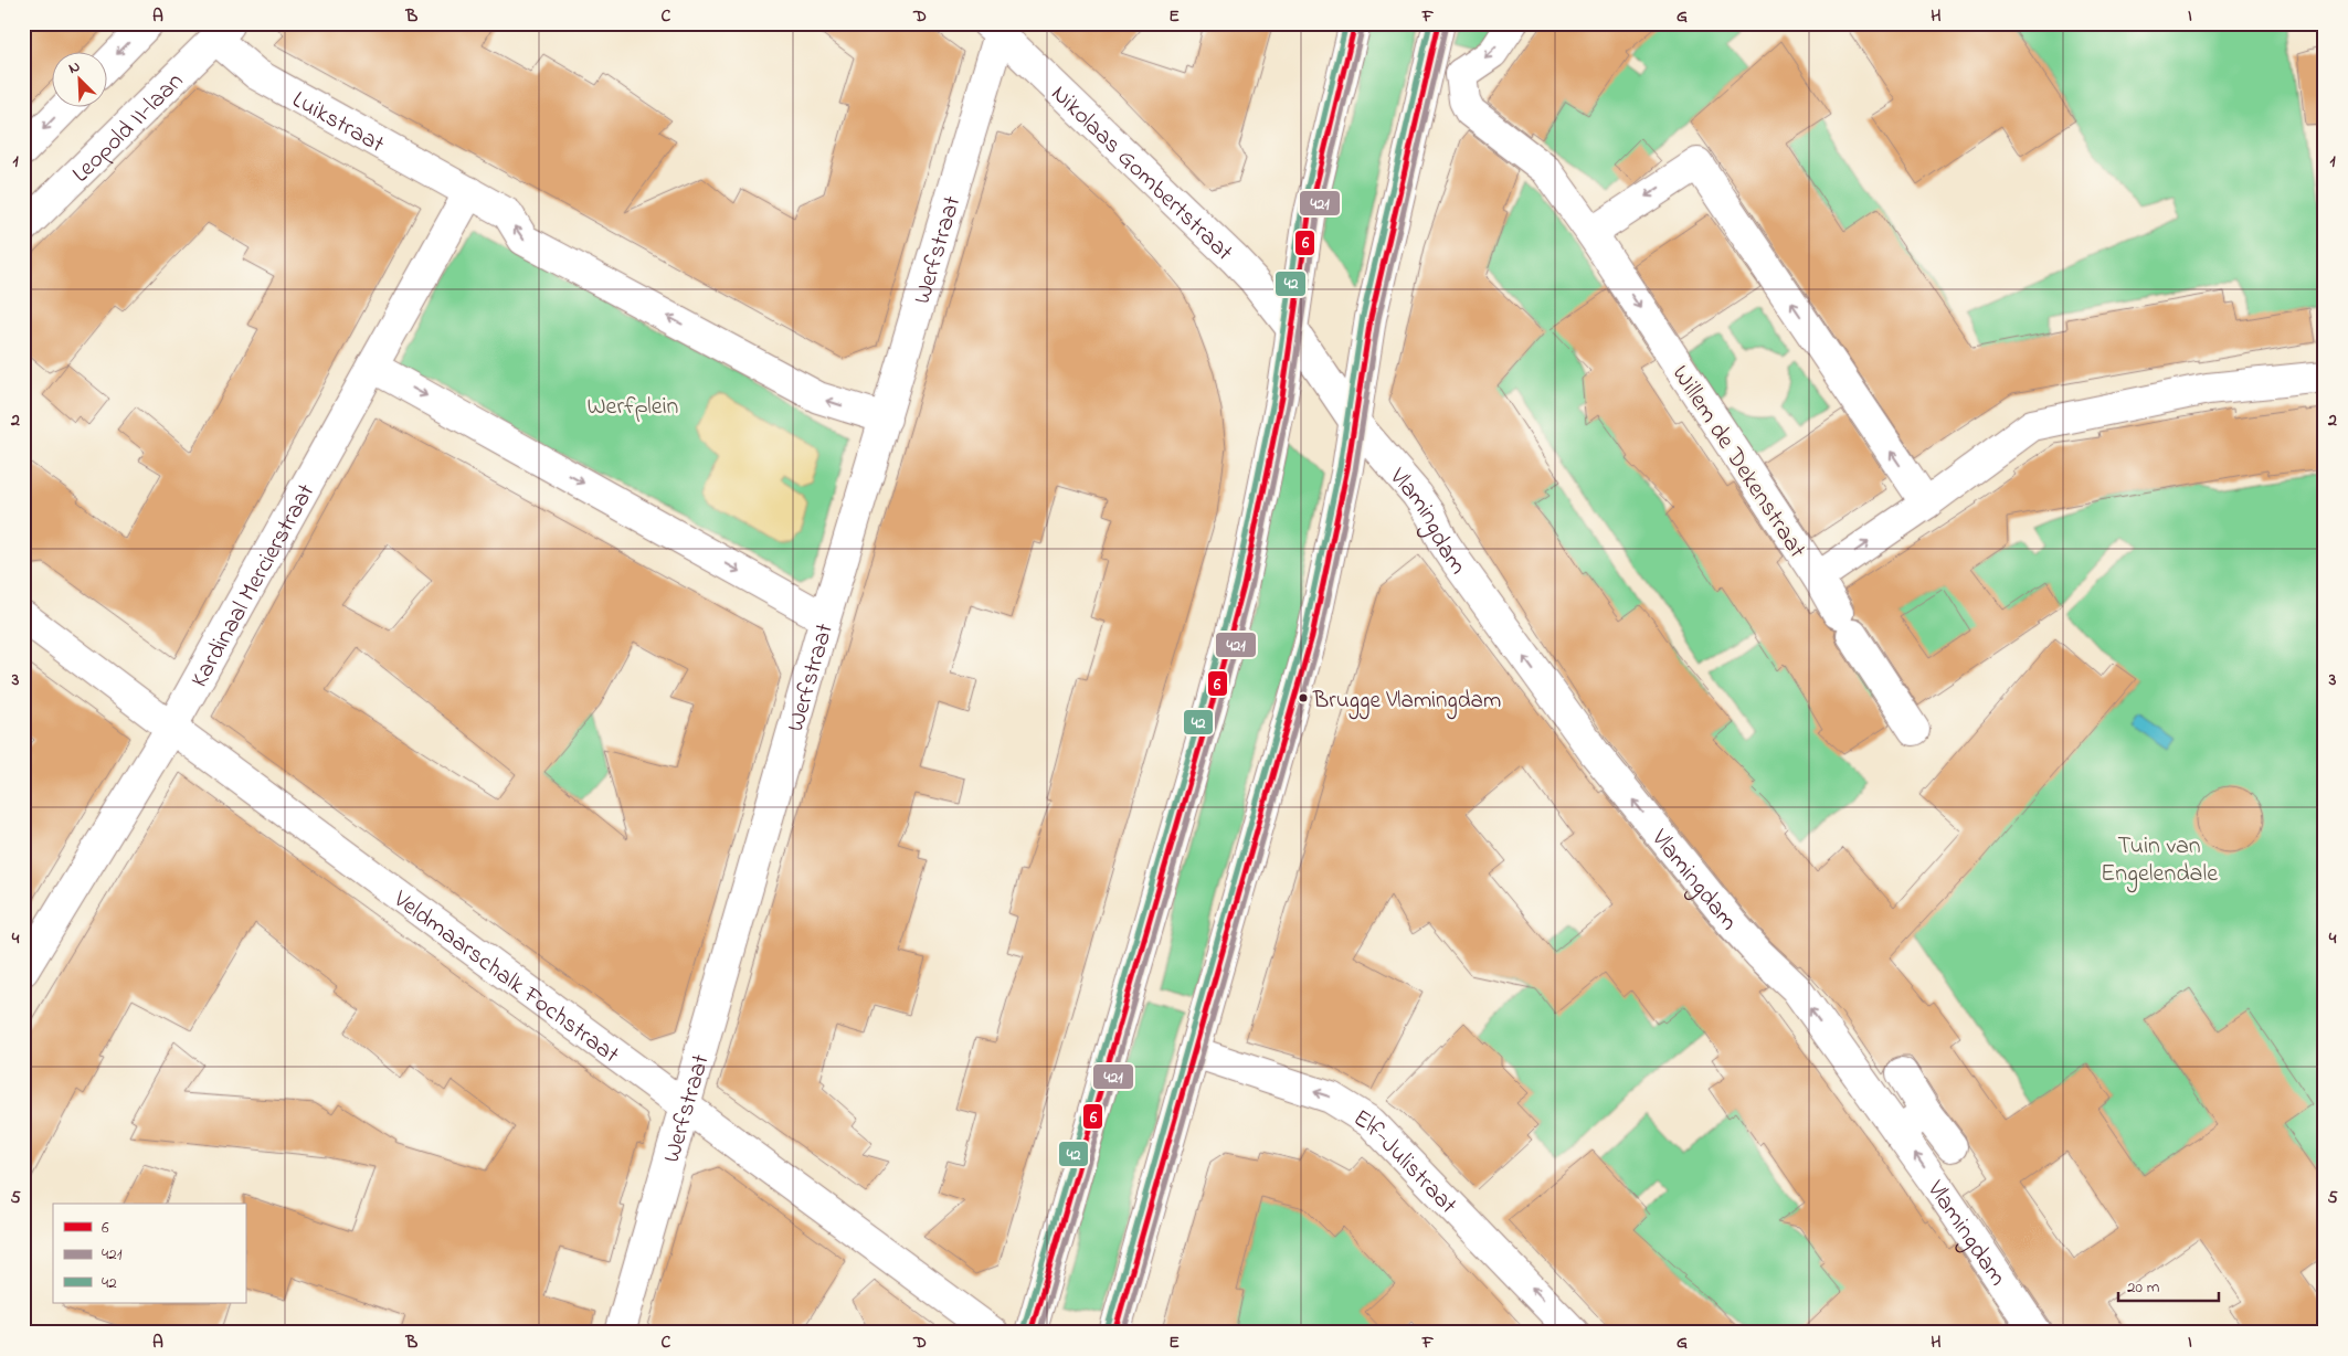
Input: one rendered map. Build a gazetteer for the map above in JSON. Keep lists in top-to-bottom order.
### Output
{
  "streets": {
    "street": [
      "Luikstraat",
      "Leopold II-laan",
      "Nikolaas Gombertstraat",
      "Werfstraat",
      "Willem de Dekenstraat",
      "Vlamingdam",
      "Kardinaal Mercierstraat",
      "Veldmaarschalk Fochstraat",
      "Elf-Julistraat"
    ]
  },
  "crossings": [
    ["Luikstraat", "Leopold II-laan"],
    ["Luikstraat", "Kardinaal Mercierstraat"],
    ["Nikolaas Gombertstraat", "Werfstraat"],
    ["Nikolaas Gombertstraat", "Vlamingdam"],
    ["Werfstraat", "Veldmaarschalk Fochstraat"],
    ["Kardinaal Mercierstraat", "Veldmaarschalk Fochstraat"]
  ],
  "one_way": ["Vlamingdam", "Elf-Julistraat"],
  "parks": ["Werfplein", "Tuin van Engelendale"],
  "places": ["Brugge Vlamingdam"],
  "lines": ["transit line 6", "transit line 42", "transit line 421"],
  "legend": ["6", "421", "42"],
  "scale_bar": "20 m",
  "north": "top left",
  "grid": {
    "columns": [
      "A",
      "B",
      "C",
      "D",
      "E",
      "F",
      "G",
      "H",
      "I"
    ],
    "rows": [
      "1",
      "2",
      "3",
      "4",
      "5"
    ]
  }
}
